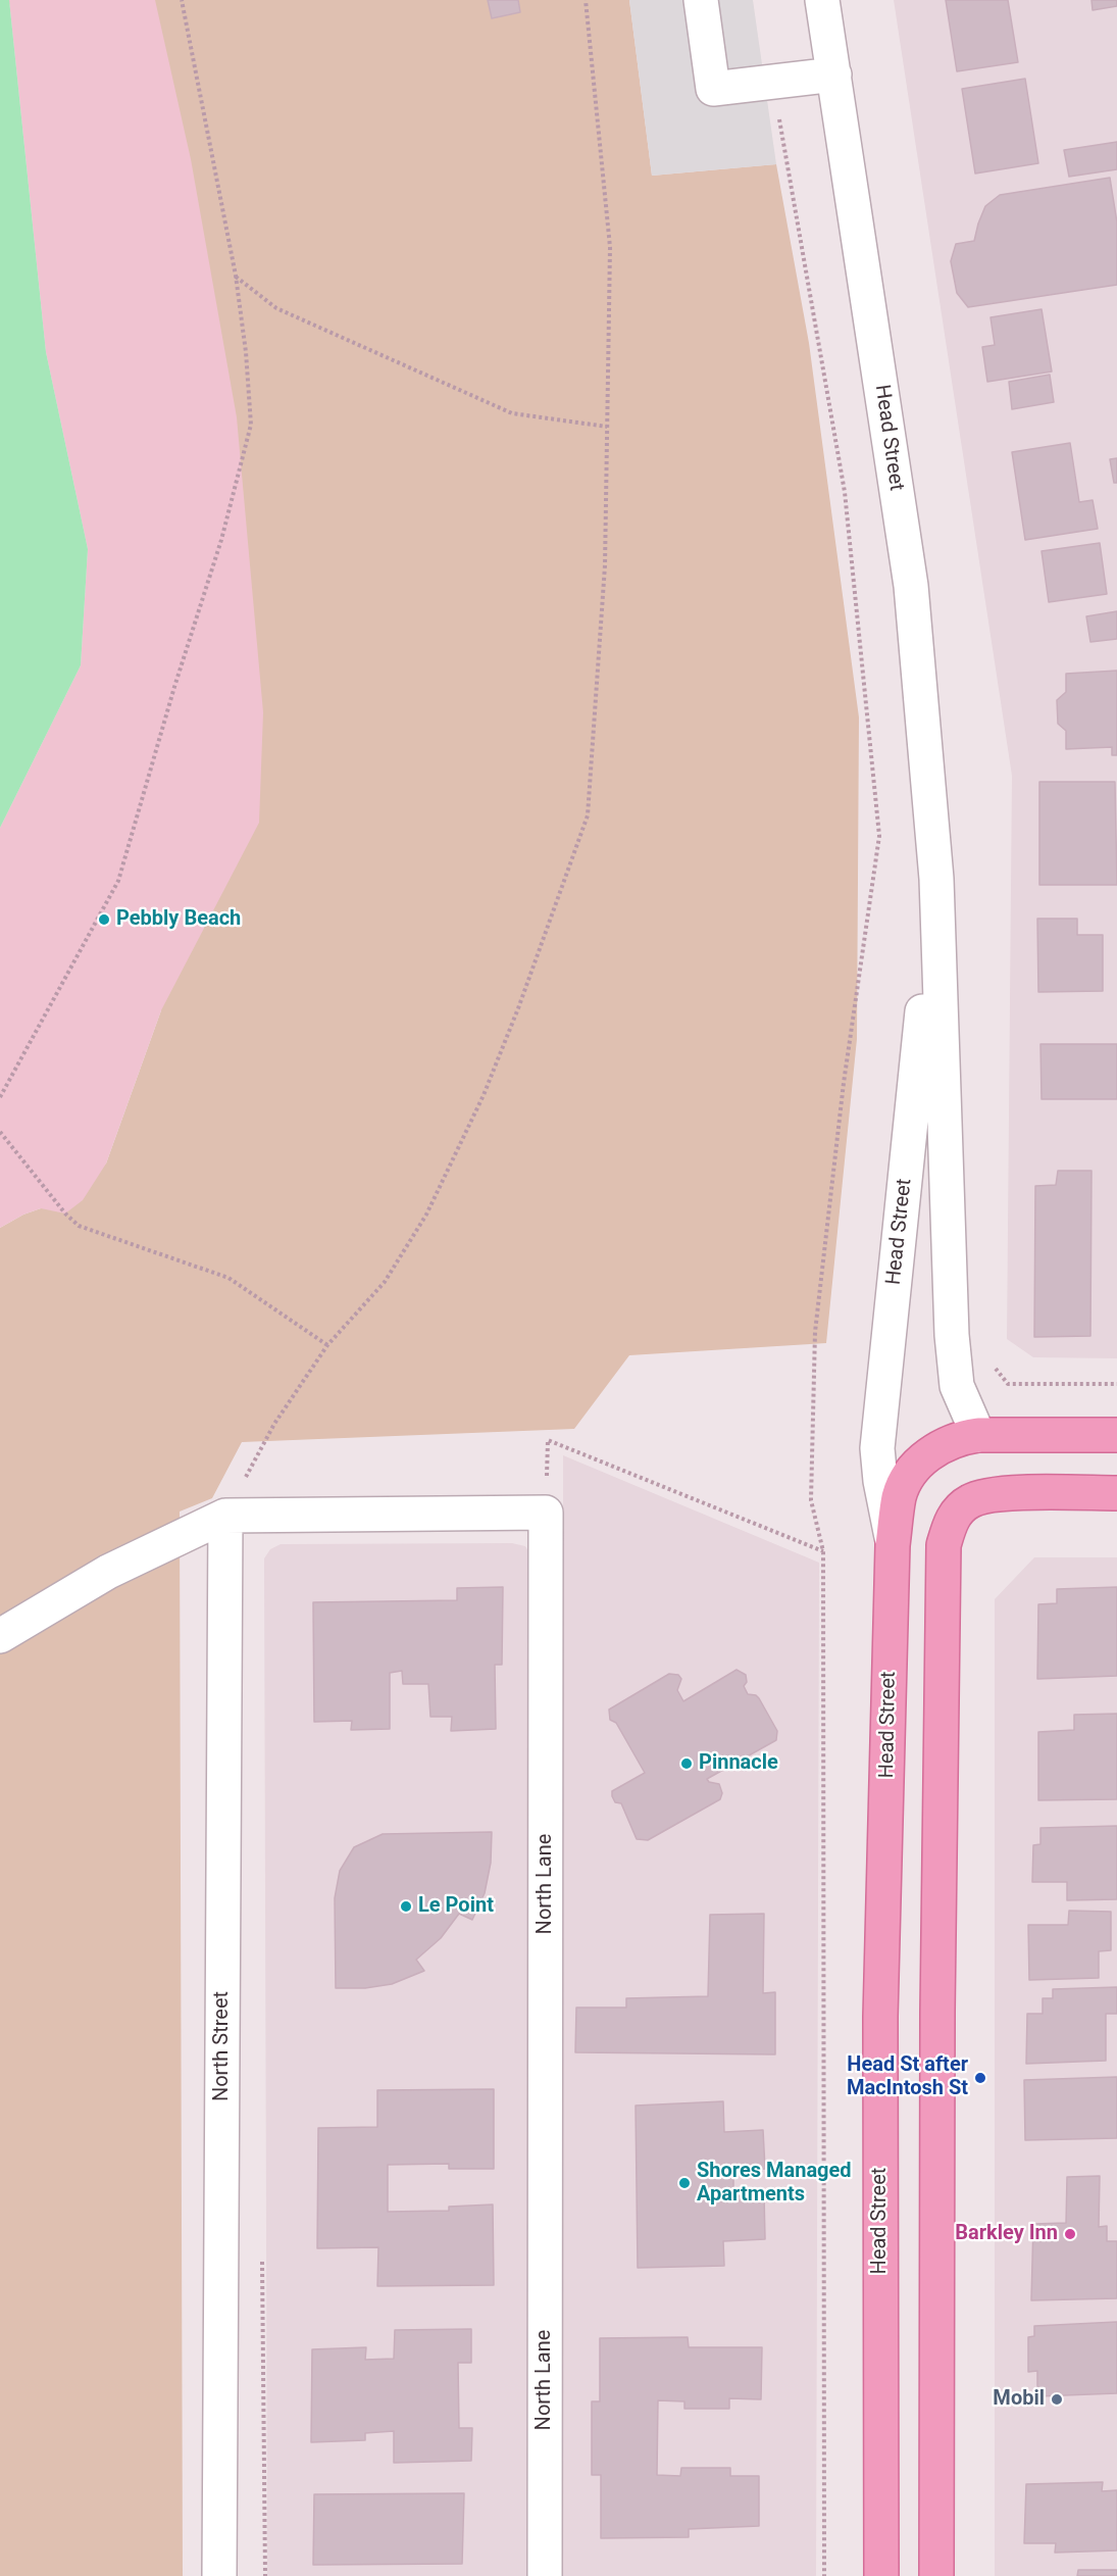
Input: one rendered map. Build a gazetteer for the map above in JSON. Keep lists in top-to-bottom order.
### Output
{
  "streets": {
    "main road": ["Head Street"],
    "street": ["North Lane", "North Street"]
  },
  "places": [
    "Pebbly Beach",
    "Pinnacle",
    "Le Point",
    "Head St after MacIntosh St",
    "Shores Managed Apartments",
    "Barkley Inn",
    "Mobil"
  ]
}
